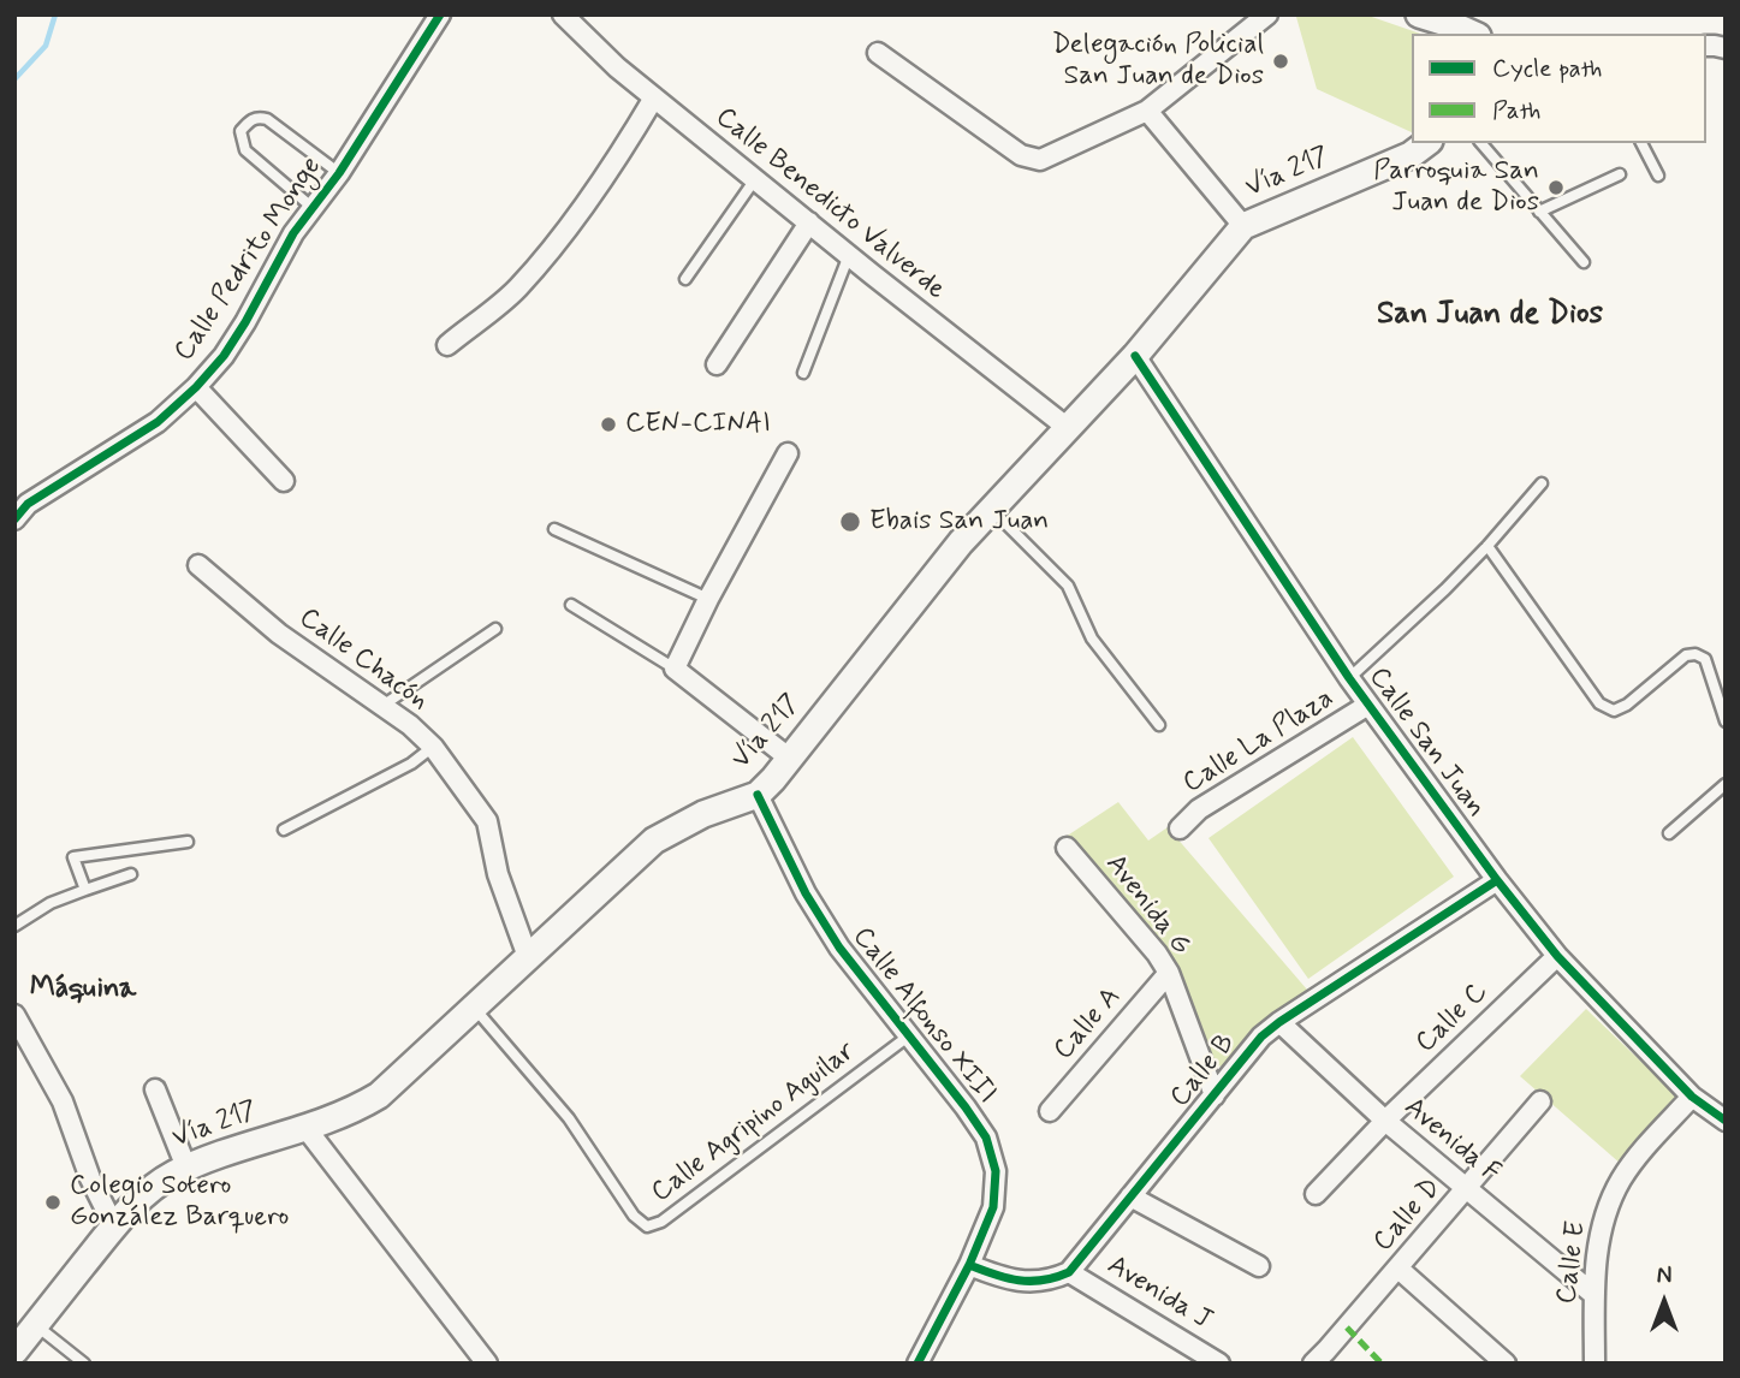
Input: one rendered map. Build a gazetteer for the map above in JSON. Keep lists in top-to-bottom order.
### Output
{
  "streets": {
    "main road": ["Vía 217"],
    "street": [
      "Calle Benedicto Valverde",
      "Calle Pedrito Monge",
      "Calle Chacón",
      "Calle La Plaza",
      "Calle San Juan",
      "Avenida G",
      "Calle Alfonso XIII",
      "Calle C",
      "Calle A",
      "Calle B",
      "Avenida F",
      "Calle D",
      "Calle E",
      "Avenida J"
    ],
    "lane": ["Calle Agripino Aguilar"]
  },
  "crossings": [
    ["Vía 217", "Calle Benedicto Valverde"],
    ["Vía 217", "Calle Chacón"],
    ["Vía 217", "Calle San Juan"],
    ["Vía 217", "Calle Alfonso XIII"],
    ["Vía 217", "Calle Agripino Aguilar"],
    ["Calle La Plaza", "Calle San Juan"],
    ["Calle San Juan", "Calle C"],
    ["Calle San Juan", "Calle B"],
    ["Calle San Juan", "Calle E"],
    ["Avenida G", "Calle A"],
    ["Avenida G", "Calle B"],
    ["Calle Alfonso XIII", "Calle Agripino Aguilar"],
    ["Calle C", "Avenida F"],
    ["Calle B", "Avenida F"],
    ["Calle B", "Avenida J"],
    ["Avenida F", "Calle D"],
    ["Avenida F", "Calle E"]
  ],
  "districts": ["San Juan de Dios", "Máquina"],
  "places": [
    "Delegación Policial San Juan de Dios",
    "Parroquia San Juan de Dios",
    "CEN-CINAI",
    "Ebais San Juan",
    "Colegio Sotero González Barquero"
  ],
  "legend": ["Cycle path", "Path"],
  "north": "top"
}
